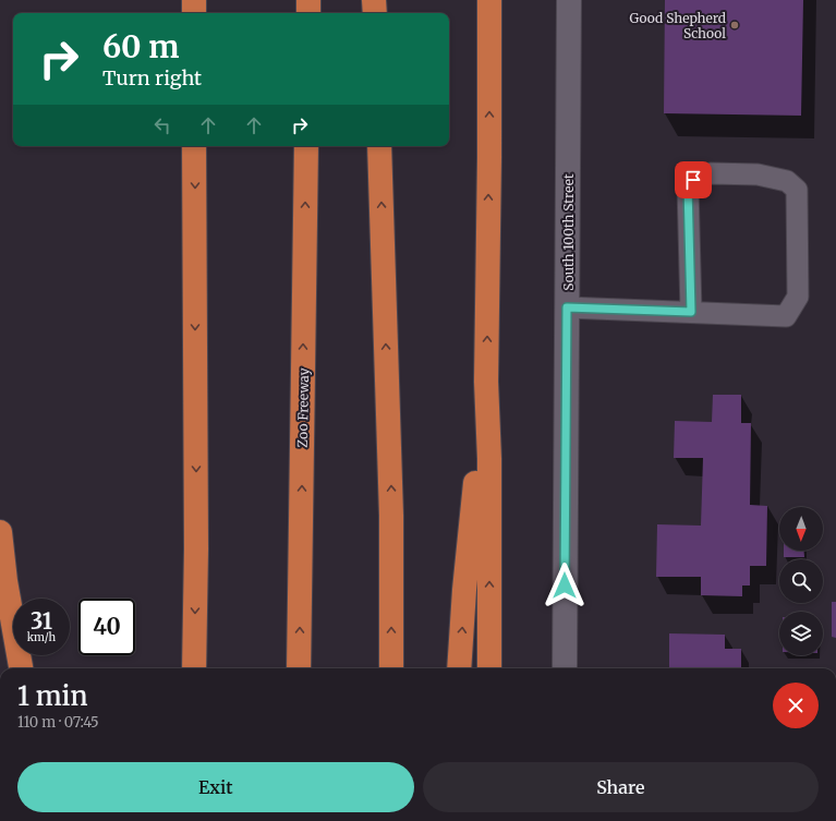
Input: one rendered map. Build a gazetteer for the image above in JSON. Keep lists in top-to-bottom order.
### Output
{
  "streets": {
    "highway": ["Zoo Freeway"],
    "street": ["South 100th Street"]
  },
  "places": ["Good Shepherd School"],
  "north": "bottom",
  "page": {
    "turn": ["60 m", "Turn right"],
    "speed": "31 km/h",
    "limit": "40",
    "heading": ["1 min", "110 m · 07:45"],
    "buttons": ["Exit", "Share"]
  }
}
